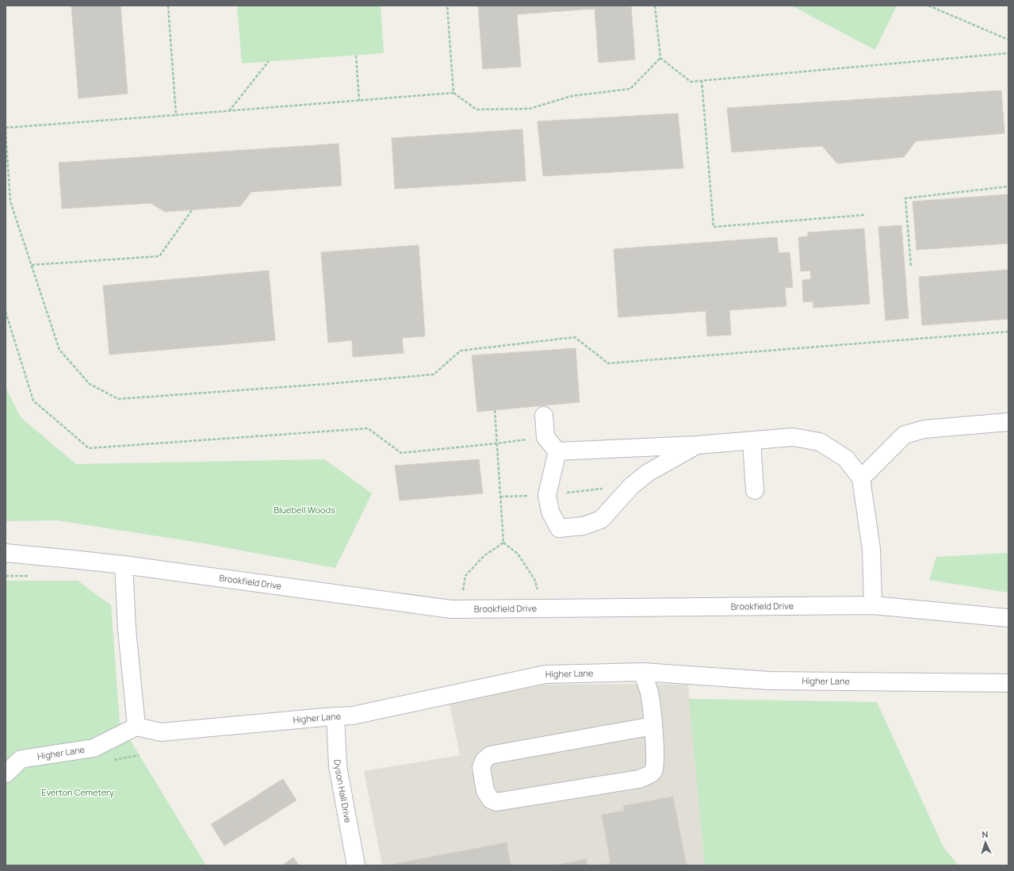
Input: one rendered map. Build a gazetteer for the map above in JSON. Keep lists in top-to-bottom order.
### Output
{
  "streets": {
    "street": ["Brookfield Drive", "Higher Lane", "Dyson Hall Drive"]
  },
  "crossings": [
    ["Higher Lane", "Dyson Hall Drive"]
  ],
  "parks": ["Bluebell Woods", "Everton Cemetery"],
  "north": "top"
}
